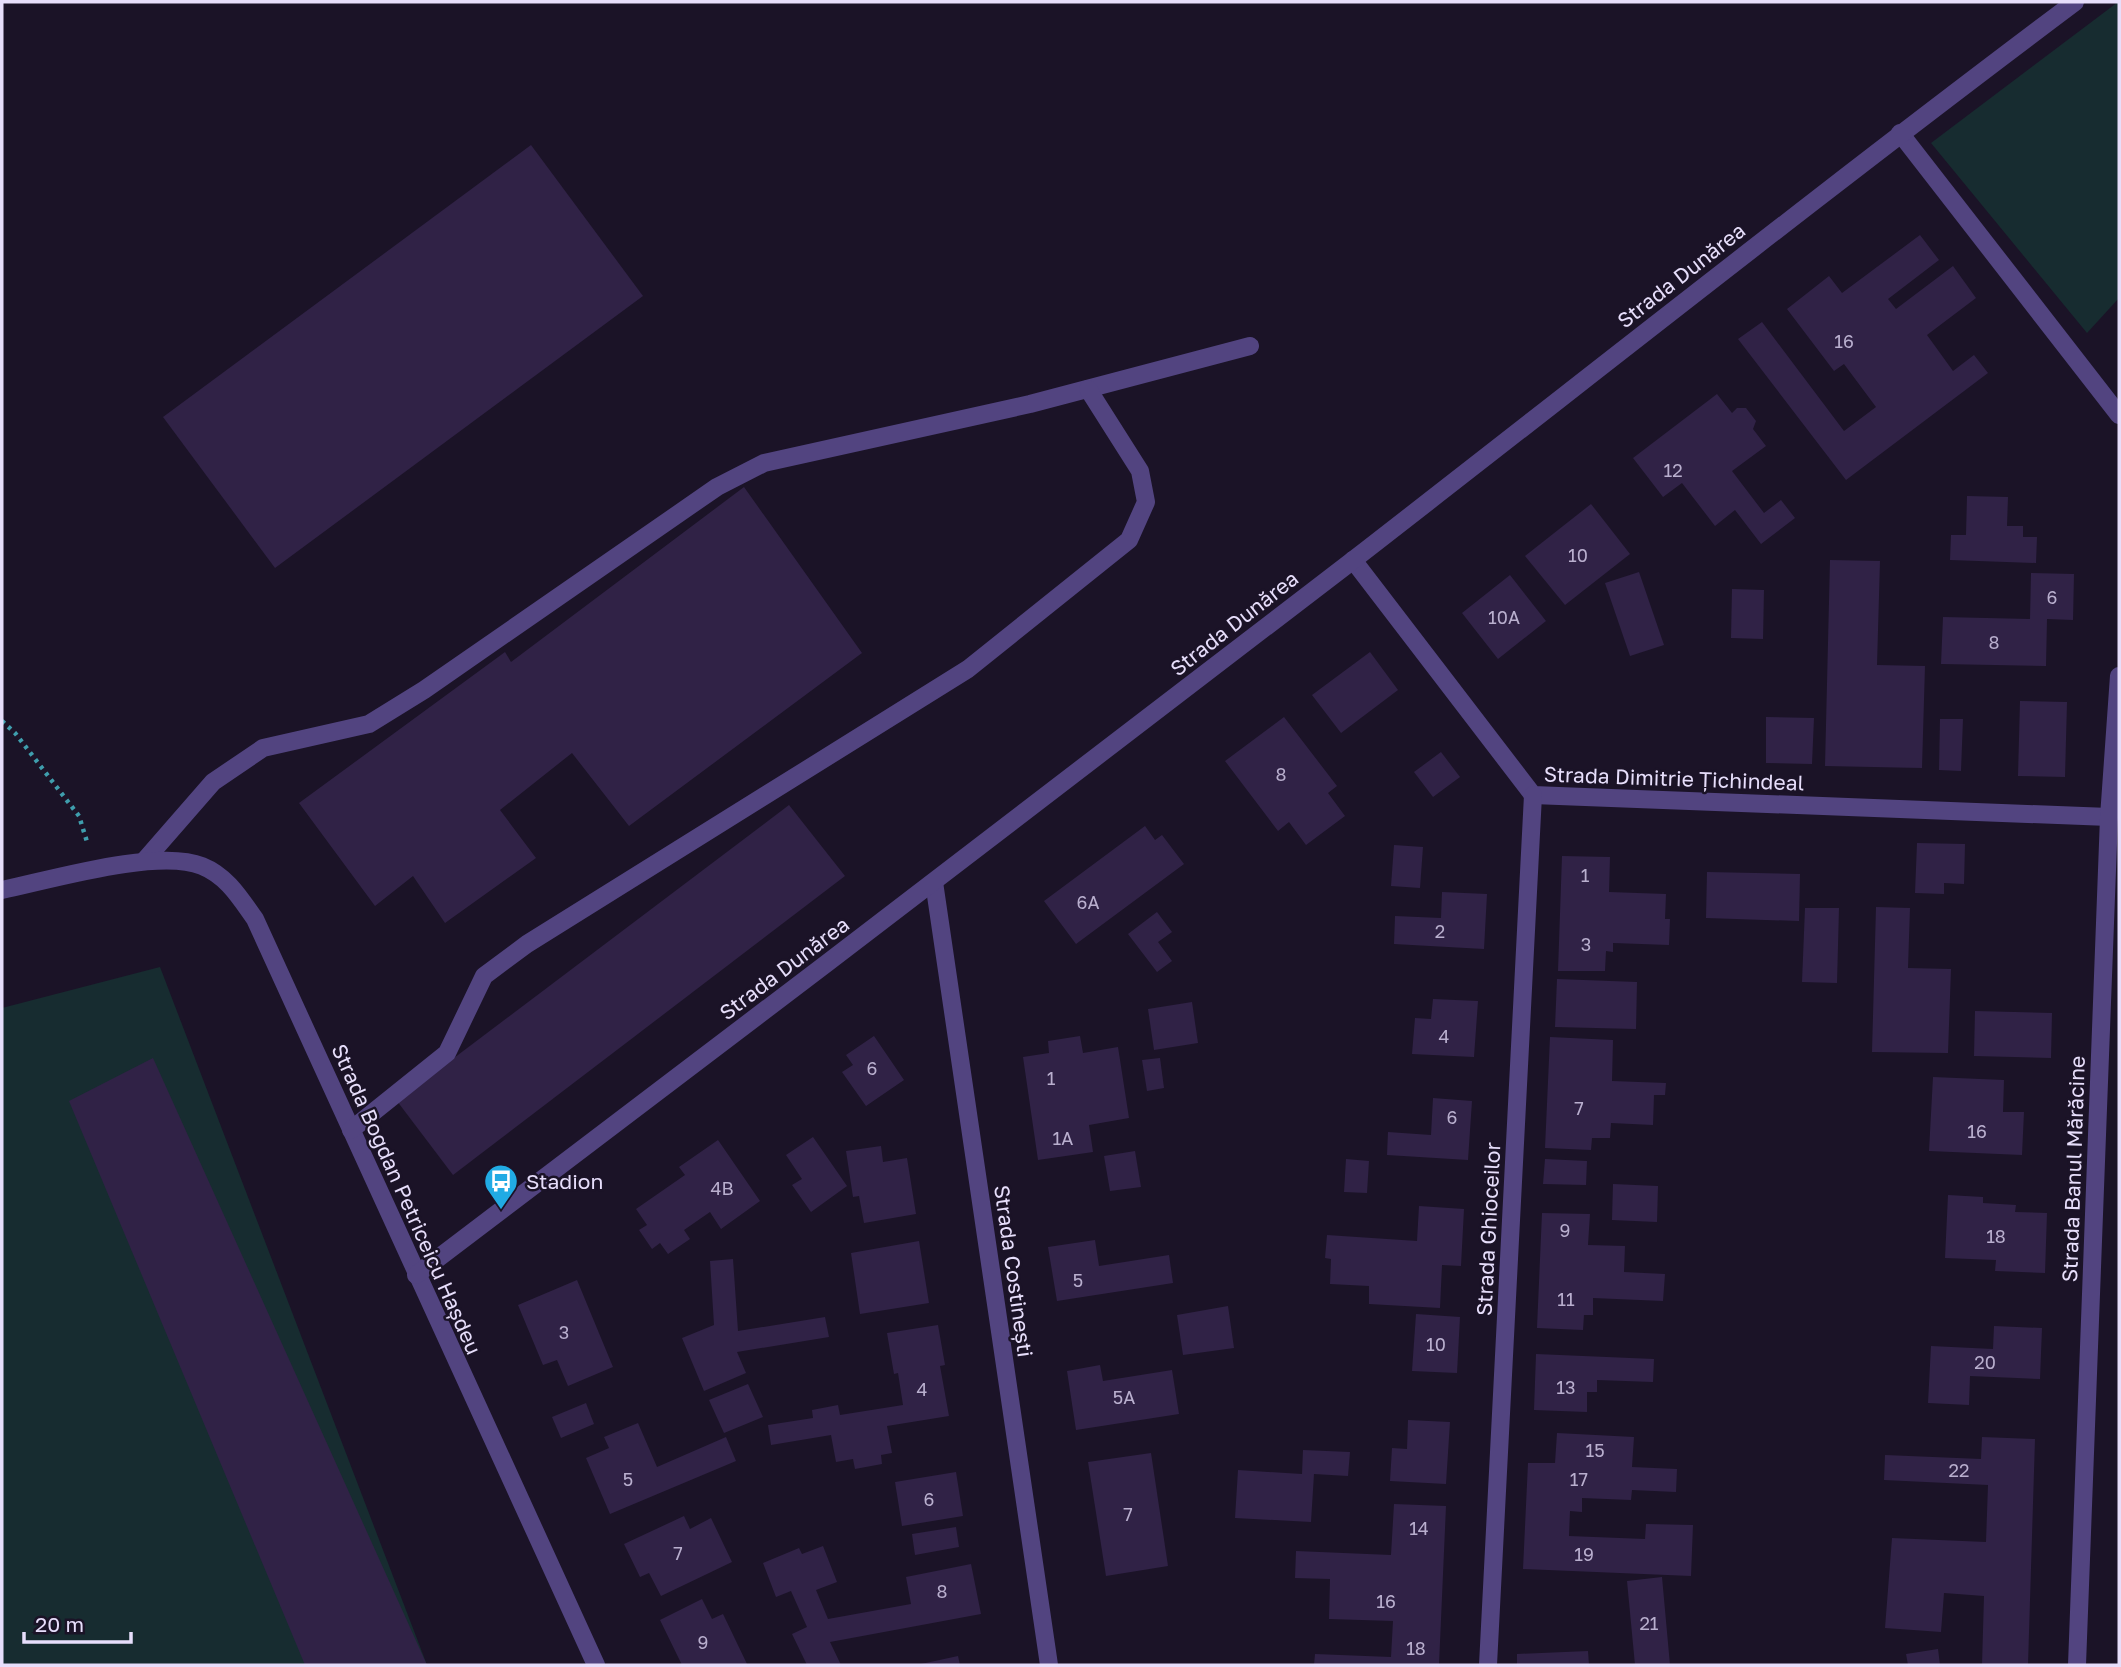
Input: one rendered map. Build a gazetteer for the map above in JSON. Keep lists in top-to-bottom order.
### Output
{
  "streets": {
    "street": [
      "Strada Dunărea",
      "Strada Dimitrie Țichindeal",
      "Strada Banul Mărăcine",
      "Strada Bogdan Petriceicu Hașdeu",
      "Strada Ghioceilor",
      "Strada Costinești"
    ]
  },
  "crossings": [
    ["Strada Dunărea", "Strada Dimitrie Țichindeal"],
    ["Strada Dunărea", "Strada Bogdan Petriceicu Hașdeu"],
    ["Strada Dunărea", "Strada Costinești"],
    ["Strada Dimitrie Țichindeal", "Strada Banul Mărăcine"],
    ["Strada Dimitrie Țichindeal", "Strada Ghioceilor"]
  ],
  "places": {
    "bus stop": ["Stadion"]
  },
  "house_numbers": [
    "16",
    "12",
    "10",
    "6",
    "10A",
    "8",
    "8",
    "1",
    "6A",
    "2",
    "3",
    "4",
    "6",
    "1",
    "7",
    "6",
    "16",
    "1A",
    "4B",
    "9",
    "18",
    "5",
    "11",
    "3",
    "10",
    "20",
    "13",
    "4",
    "5A",
    "15",
    "22",
    "5",
    "17",
    "6",
    "7",
    "14",
    "7",
    "19",
    "8",
    "16",
    "21",
    "9",
    "18"
  ],
  "scale_bar": "20 m"
}
